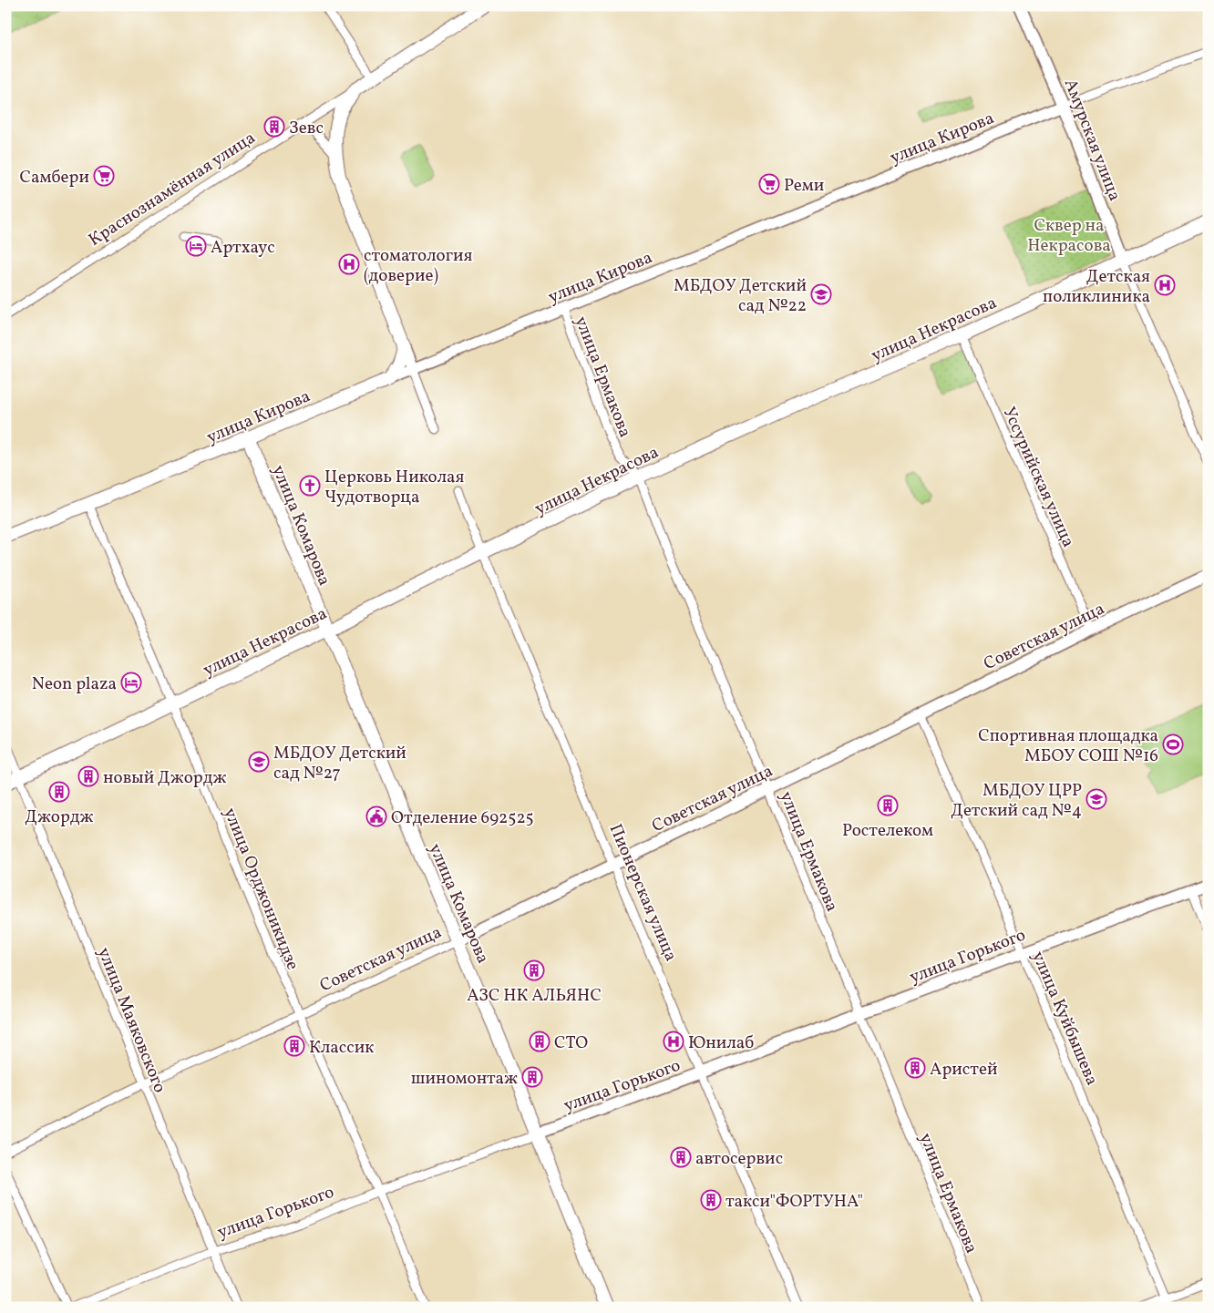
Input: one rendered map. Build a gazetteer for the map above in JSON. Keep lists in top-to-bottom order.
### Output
{
  "streets": {
    "main road": [
      "улица Кирова",
      "Амурская улица",
      "Краснознамённая улица",
      "улица Некрасова",
      "улица Комарова",
      "Советская улица",
      "улица Горького"
    ],
    "street": [
      "улица Ермакова",
      "Уссурийская улица",
      "улица Орджоникидзе",
      "Пионерская улица",
      "улица Куйбышева",
      "улица Маяковского"
    ]
  },
  "crossings": [
    ["улица Кирова", "Амурская улица"],
    ["улица Кирова", "улица Ермакова"],
    ["улица Кирова", "улица Комарова"],
    ["улица Кирова", "улица Орджоникидзе"],
    ["Амурская улица", "улица Некрасова"],
    ["улица Некрасова", "улица Ермакова"],
    ["улица Некрасова", "Уссурийская улица"],
    ["улица Некрасова", "улица Комарова"],
    ["улица Некрасова", "улица Орджоникидзе"],
    ["улица Некрасова", "Пионерская улица"],
    ["улица Некрасова", "улица Маяковского"],
    ["улица Ермакова", "Советская улица"],
    ["улица Ермакова", "улица Горького"],
    ["Уссурийская улица", "Советская улица"],
    ["улица Комарова", "Советская улица"],
    ["улица Комарова", "улица Горького"],
    ["Советская улица", "улица Орджоникидзе"],
    ["Советская улица", "Пионерская улица"],
    ["Советская улица", "улица Куйбышева"],
    ["Советская улица", "улица Маяковского"],
    ["улица Орджоникидзе", "улица Горького"],
    ["Пионерская улица", "улица Горького"],
    ["улица Горького", "улица Куйбышева"],
    ["улица Горького", "улица Маяковского"]
  ],
  "parks": ["Сквер на Некрасова"],
  "places": {
    "building": [
      "Зевс",
      "новый Джордж",
      "Джордж",
      "Ростелеком",
      "АЗС НК АЛЬЯНС",
      "СТО",
      "Классик",
      "Аристей",
      "шиномонтаж",
      "автосервис",
      "такси\"ФОРТУНА\""
    ],
    "supermarket": ["Самбери", "Реми"],
    "hotel": ["Артхаус", "Neon plaza"],
    "hospital": ["стоматология (доверие)", "Детская поликлиника", "Юнилаб"],
    "school or university": ["МБДОУ Детский сад №22", "МБДОУ Детский сад №27", "МБДОУ ЦРР Детский сад №4"],
    "church": ["Церковь Николая Чудотворца"],
    "sports": ["Спортивная площадка МБОУ СОШ №16"],
    "public building": ["Отделение 692525"]
  }
}
